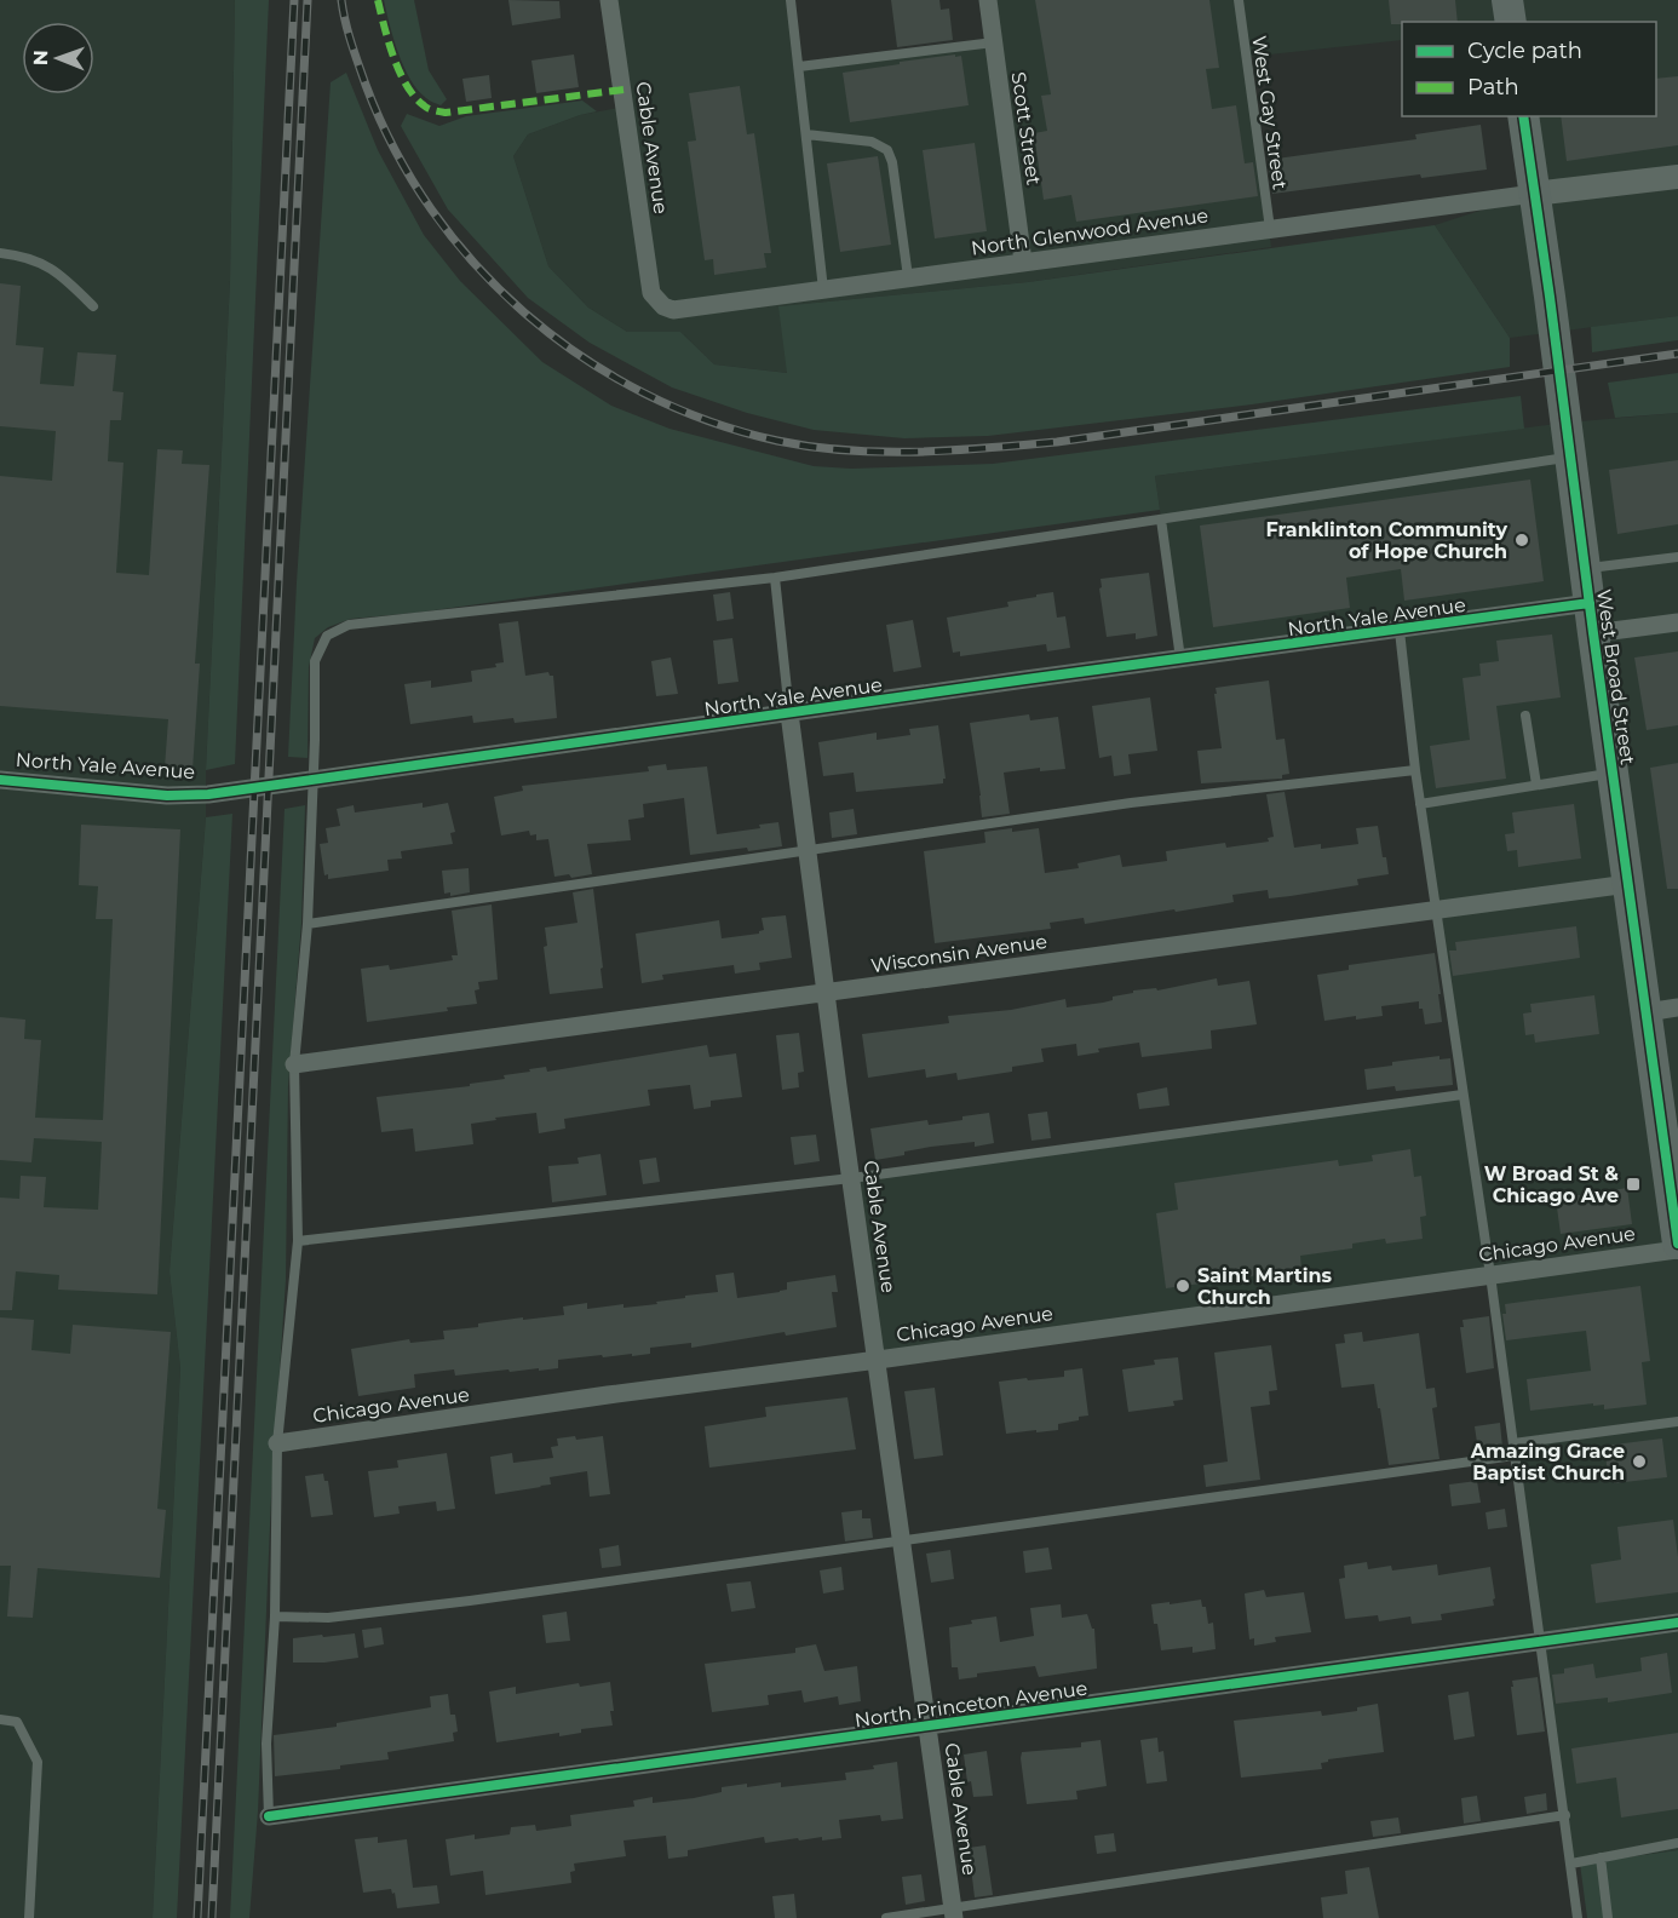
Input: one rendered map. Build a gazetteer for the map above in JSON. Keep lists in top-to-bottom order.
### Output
{
  "streets": {
    "main road": ["West Broad Street"],
    "street": [
      "Scott Street",
      "Cable Avenue",
      "North Glenwood Avenue",
      "North Yale Avenue",
      "Wisconsin Avenue",
      "Chicago Avenue",
      "North Princeton Avenue"
    ],
    "lane": ["West Gay Street"]
  },
  "crossings": [
    ["West Gay Street", "North Glenwood Avenue"],
    ["Scott Street", "North Glenwood Avenue"],
    ["Cable Avenue", "North Glenwood Avenue"],
    ["Cable Avenue", "North Yale Avenue"],
    ["Cable Avenue", "Wisconsin Avenue"],
    ["Cable Avenue", "Chicago Avenue"],
    ["Cable Avenue", "North Princeton Avenue"],
    ["North Glenwood Avenue", "West Broad Street"],
    ["North Yale Avenue", "West Broad Street"],
    ["West Broad Street", "Wisconsin Avenue"]
  ],
  "places": {
    "other": ["Franklinton Community of Hope Church", "Saint Martins Church", "Amazing Grace Baptist Church"],
    "transit": ["W Broad St & Chicago Ave"]
  },
  "legend": ["Cycle path", "Path"],
  "north": "left"
}
